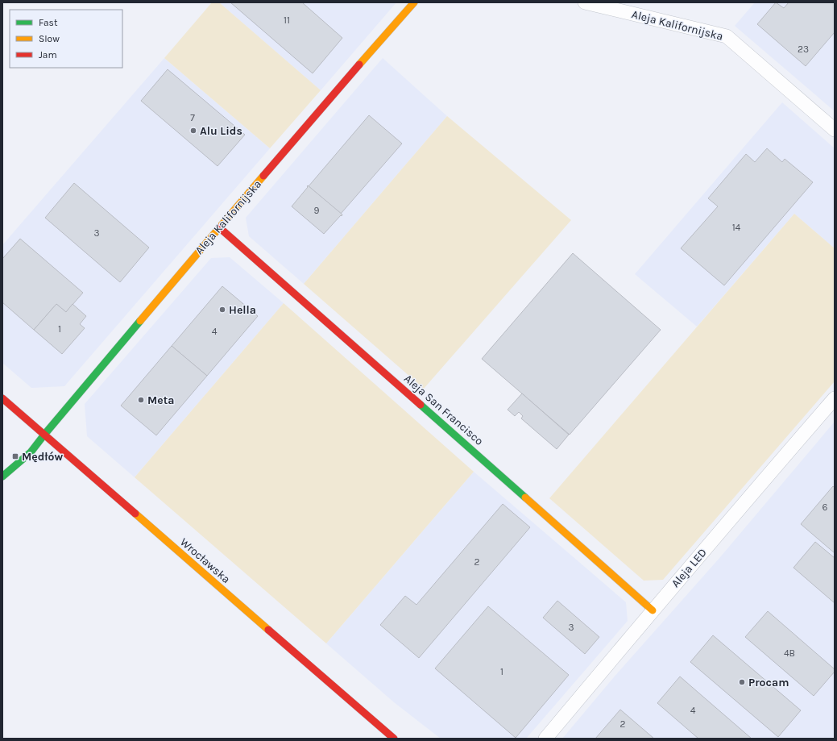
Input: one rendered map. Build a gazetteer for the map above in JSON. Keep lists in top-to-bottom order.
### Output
{
  "streets": {
    "street": [
      "Aleja Kalifornijska",
      "Aleja San Francisco",
      "Wrocławska",
      "Aleja LED"
    ]
  },
  "crossings": [
    ["Aleja Kalifornijska", "Aleja San Francisco"],
    ["Aleja Kalifornijska", "Wrocławska"],
    ["Aleja San Francisco", "Aleja LED"]
  ],
  "places": {
    "other": [
      "Alu Lids",
      "Hella",
      "Meta",
      "Procam"
    ],
    "transit": ["Mędłów"]
  },
  "house_numbers": [
    "11",
    "23",
    "7",
    "9",
    "14",
    "3",
    "1",
    "4",
    "6",
    "2",
    "3",
    "4B",
    "1",
    "4",
    "2"
  ],
  "legend": ["Fast", "Slow", "Jam"]
}
